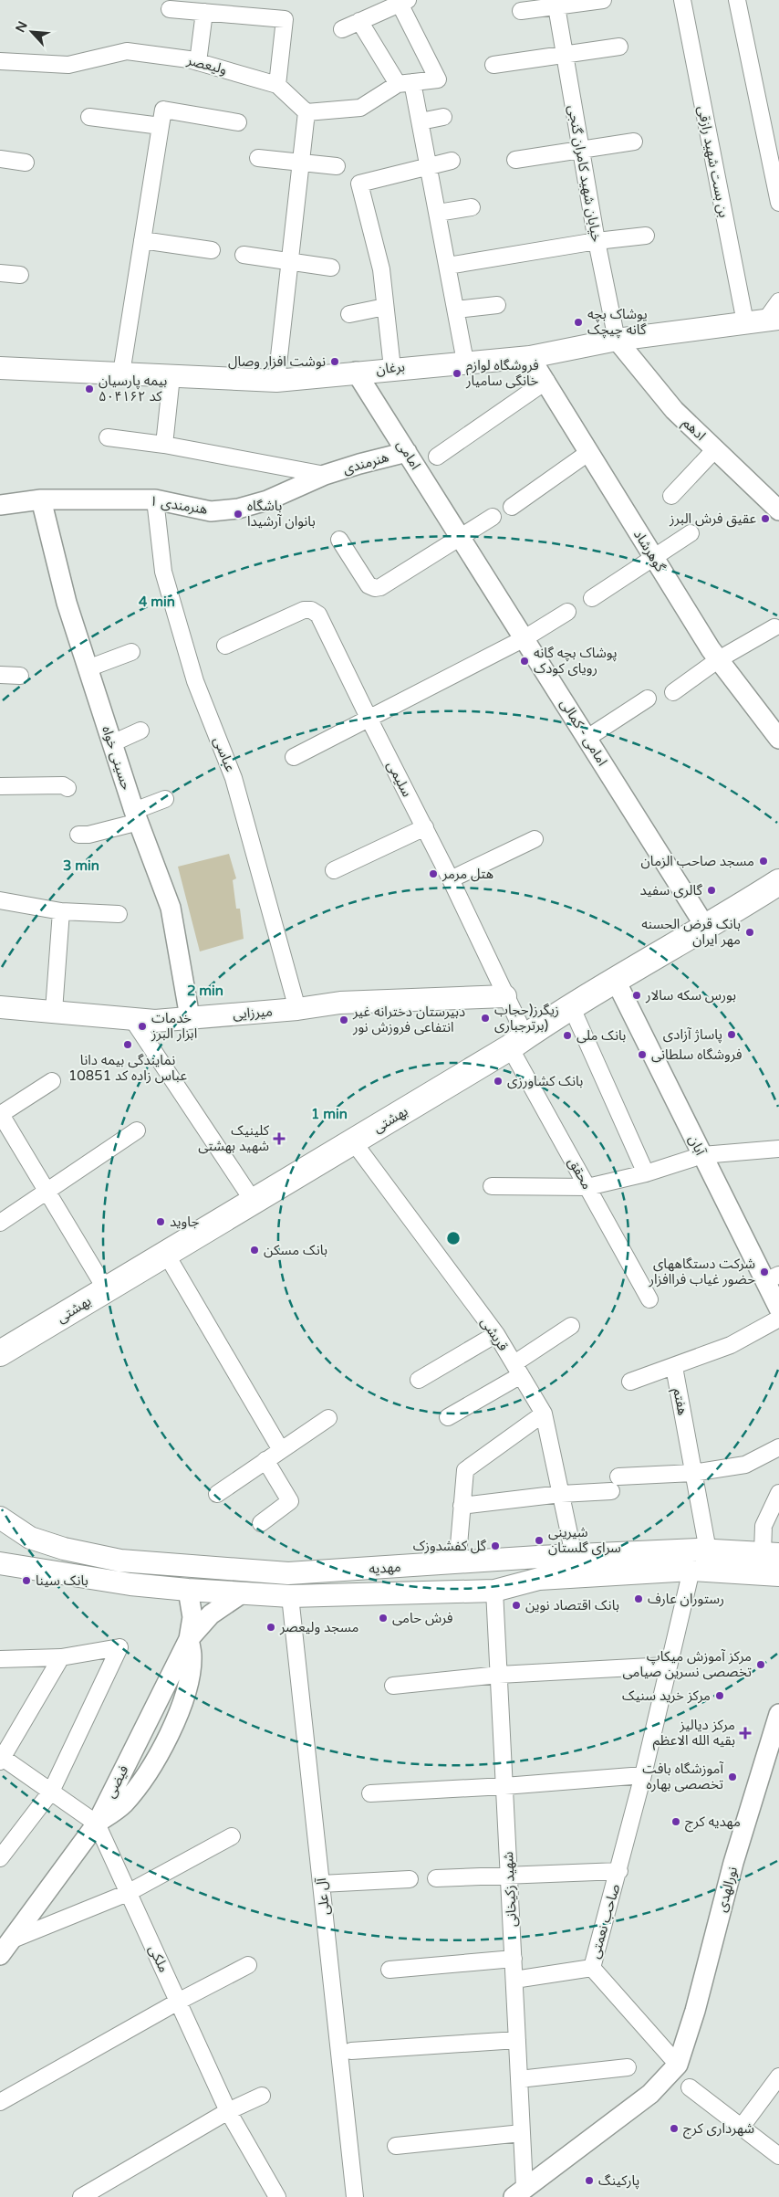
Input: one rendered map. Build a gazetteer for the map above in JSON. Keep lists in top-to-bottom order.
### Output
{
  "streets": {
    "main road": [
      "برغان",
      "میرزایی",
      "بهشتی",
      "مهدیه"
    ],
    "street": [
      "ولیعصر",
      "بن بست شهید رازقی",
      "خیابان شهید کامران گنجی",
      "ادهم",
      "امامی",
      "هنرمندی",
      "هنرمندی ۱",
      "گوهرشاد",
      "امامی - کمالی",
      "عباسی",
      "حسینی خواه",
      "سلیمی",
      "آبان",
      "محقق",
      "قریشی",
      "هفتم",
      "شهید زکیخانی",
      "نورالهدی",
      "آل علی",
      "صاحب نعمتی",
      "ملکی"
    ]
  },
  "crossings": [
    ["بن بست شهید رازقی", "برغان"],
    ["خیابان شهید کامران گنجی", "برغان"],
    ["خیابان شهید کامران گنجی", "ادهم"],
    ["برغان", "ادهم"],
    ["برغان", "امامی"],
    ["برغان", "گوهرشاد"],
    ["امامی", "هنرمندی"],
    ["امامی", "امامی - کمالی"],
    ["هنرمندی", "هنرمندی ۱"],
    ["هنرمندی ۱", "عباسی"],
    ["هنرمندی ۱", "حسینی خواه"],
    ["امامی - کمالی", "بهشتی"],
    ["عباسی", "میرزایی"],
    ["حسینی خواه", "میرزایی"],
    ["سلیمی", "میرزایی"],
    ["سلیمی", "بهشتی"],
    ["سلیمی", "محقق"],
    ["بهشتی", "آبان"],
    ["بهشتی", "محقق"],
    ["بهشتی", "قریشی"],
    ["قریشی", "مهدیه"],
    ["هفتم", "مهدیه"],
    ["مهدیه", "شهید زکیخانی"],
    ["مهدیه", "آل علی"],
    ["مهدیه", "صاحب نعمتی"],
    ["نورالهدی", "صاحب نعمتی"]
  ],
  "places": {
    "other": [
      "پوشاک بچه گانه چیچک",
      "نوشت افزار وصال",
      "فروشگاه لوازم خانگی سامیار",
      "بیمه پارسیان کد ۵۰۴۱۶۲",
      "باشگاه بانوان آرشیدا",
      "عقیق فرش البرز",
      "پوشاک بچه گانه رویای کودک",
      "مسجد صاحب الزمان",
      "هتل مرمر",
      "گالری سفید",
      "بانک قرض الحسنه مهر ایران",
      "بورس سکه سالار",
      "زیگرز(حجاب برترجباری)",
      "دبیرستان دخترانه غیر انتفاعی فروزش نور",
      "خدمات ابزار البرز",
      "پاساژ آزادی",
      "بانک ملی",
      "نمایندگی بیمه دانا عباس زاده کد 10851",
      "فروشگاه سلطانی",
      "بانک کشاورزی",
      "جاوید",
      "بانک مسکن",
      "شرکت دستگاههای حضور غیاب فراافزار",
      "شیرینی سرای گلستان",
      "گل کفشدوزک",
      "بانک سینا",
      "رستوران عارف",
      "بانک اقتصاد نوین",
      "فرش حامی",
      "مسجد ولیعصر",
      "مرکز آموزش میکاپ تخصصی نسرین صیامی",
      "مرکز خرید سنیک",
      "آموزشگاه بافت تخصصی بهاره",
      "مهدیه کرج",
      "شهرداری کرج",
      "پارکینگ"
    ],
    "health": ["کلینیک شهید بهشتی", "مرکز دیالیز بقیه الله الاعظم"]
  },
  "north": "top left",
  "rings": [
    "4 min",
    "3 min",
    "2 min",
    "1 min"
  ]
}
